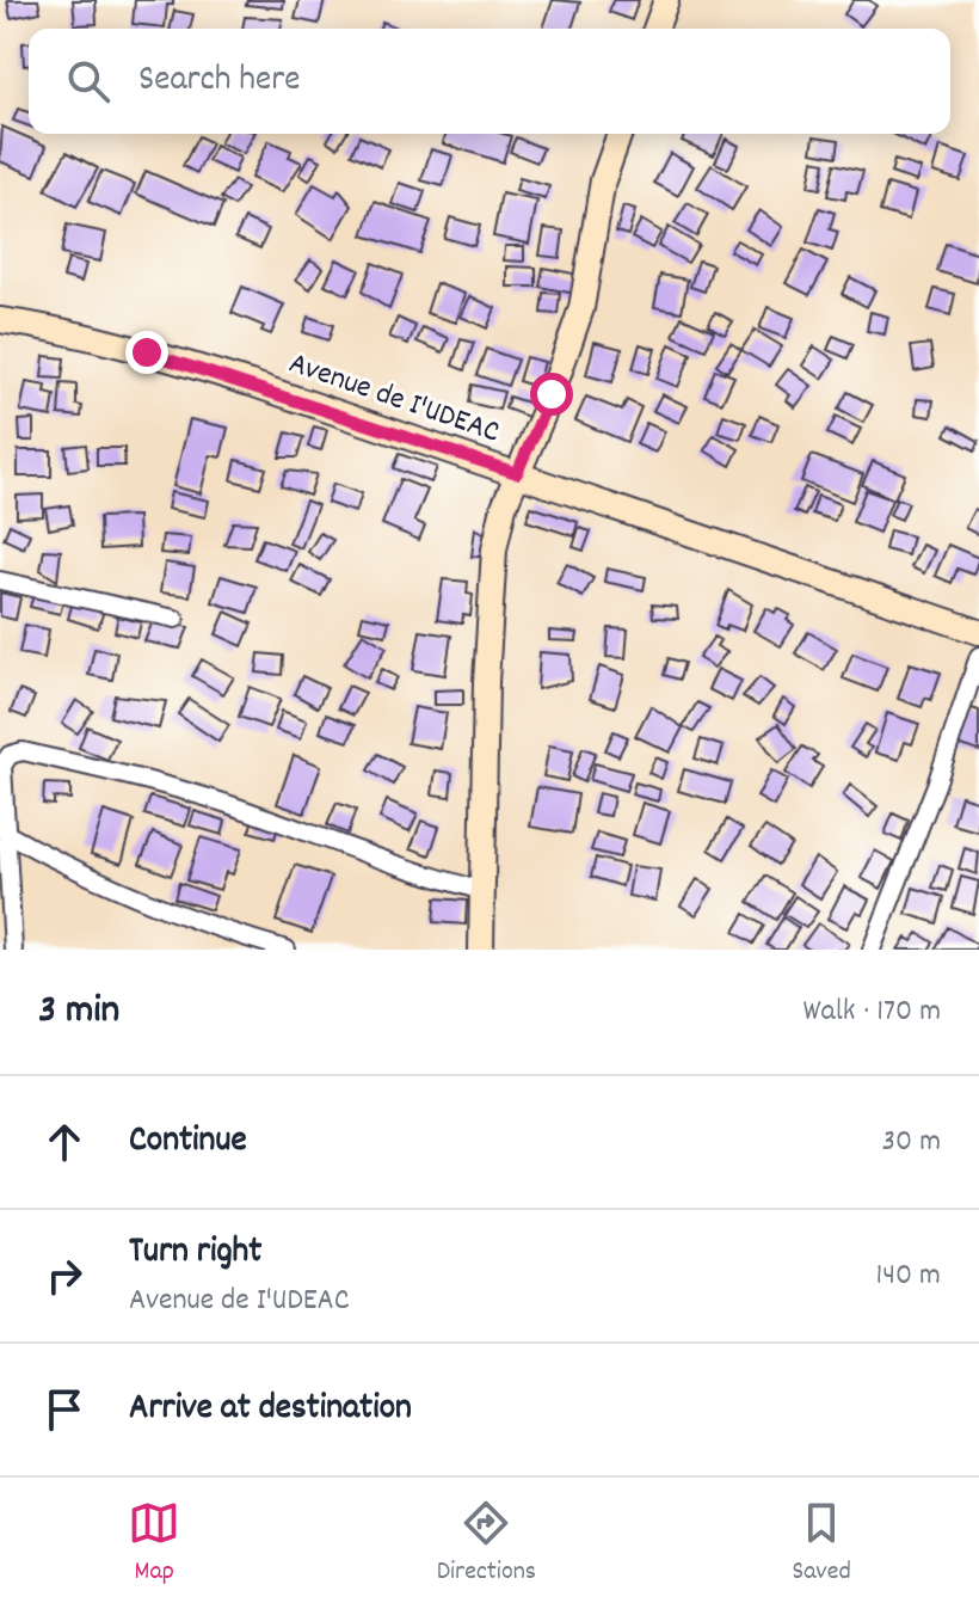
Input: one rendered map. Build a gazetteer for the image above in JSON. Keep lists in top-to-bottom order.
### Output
{
  "streets": {
    "main road": ["Avenue de I'UDEAC"]
  },
  "page": {
    "search": "Search here",
    "heading": ["3 min", "Walk · 170 m"],
    "list": [
      ["Continue", "30 m"],
      ["Turn right", "Avenue de I'UDEAC", "140 m"],
      "Arrive at destination"
    ],
    "nav": ["Map", "Directions", "Saved"]
  }
}
